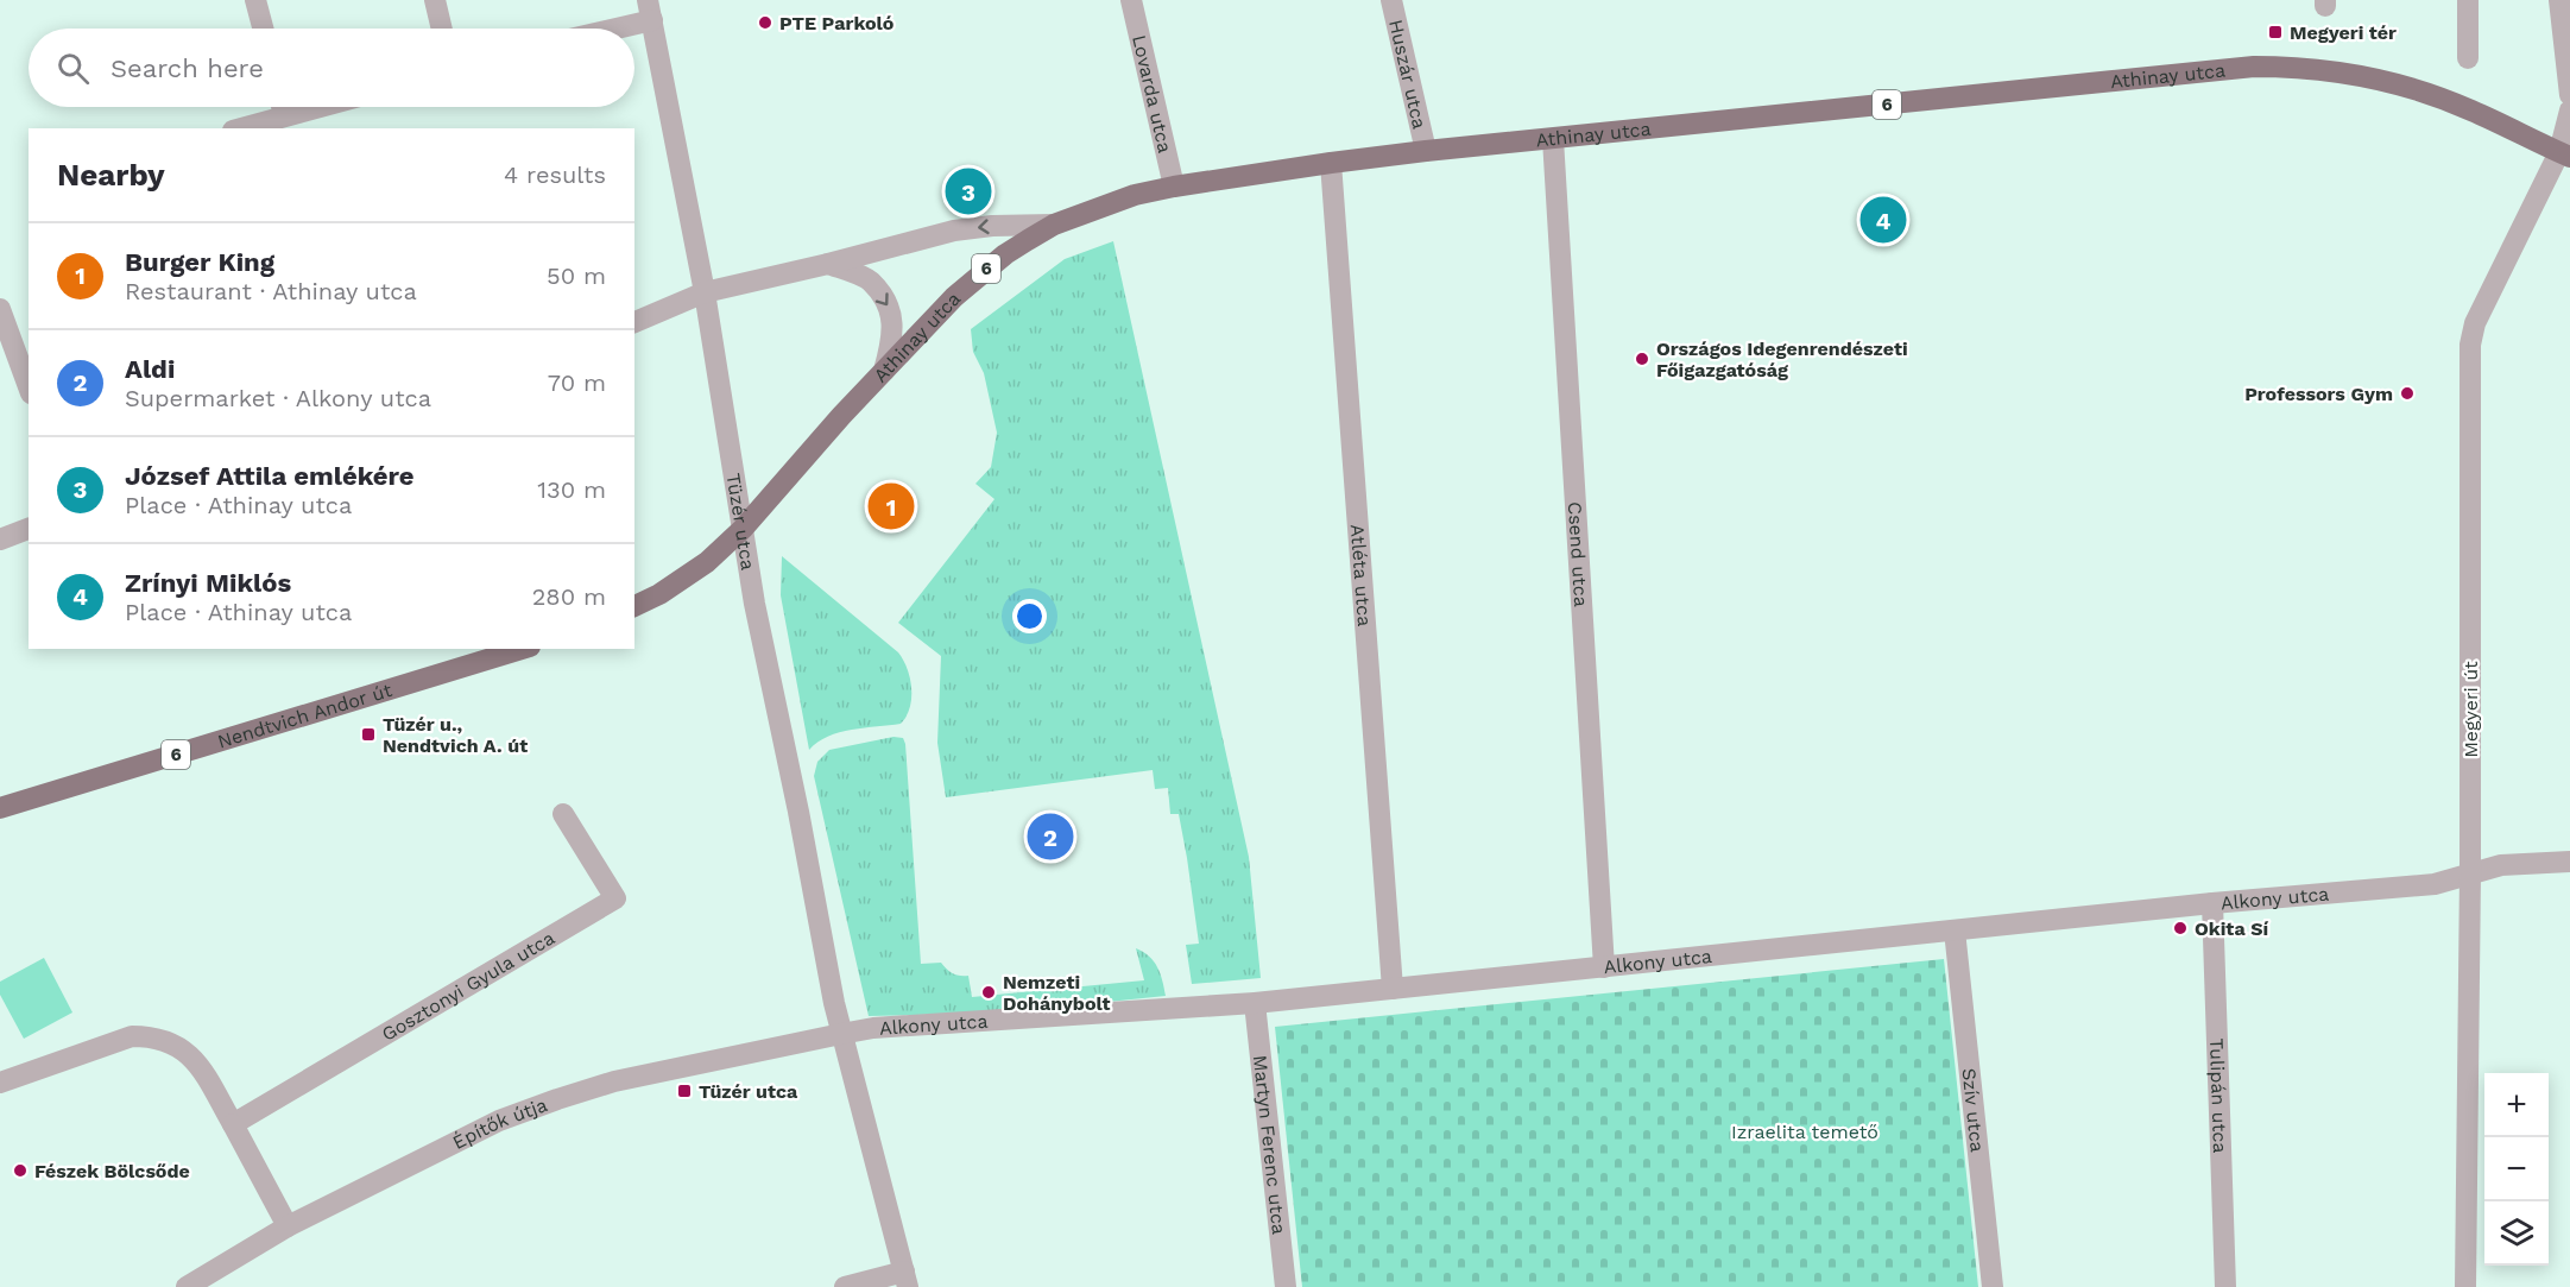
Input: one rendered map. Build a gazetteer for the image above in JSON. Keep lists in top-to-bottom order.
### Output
{
  "streets": {
    "main road": ["Athinay utca", "6", "Nendtvich Andor út"],
    "street": [
      "Huszár utca",
      "Lovarda utca",
      "Tüzér utca",
      "Csend utca",
      "Atléta utca",
      "Megyeri út",
      "Alkony utca",
      "Gosztonyi Gyula utca",
      "Tulipán utca",
      "Szív utca",
      "Építők útja",
      "Martyn Ferenc utca"
    ]
  },
  "crossings": [
    ["Huszár utca", "Athinay utca"],
    ["Athinay utca", "Lovarda utca"],
    ["Athinay utca", "6"],
    ["Athinay utca", "Tüzér utca"],
    ["Athinay utca", "Csend utca"],
    ["Athinay utca", "Atléta utca"],
    ["Athinay utca", "Megyeri út"],
    ["6", "Tüzér utca"],
    ["Tüzér utca", "Alkony utca"],
    ["Tüzér utca", "Építők útja"],
    ["Csend utca", "Alkony utca"],
    ["Atléta utca", "Alkony utca"],
    ["Megyeri út", "Alkony utca"],
    ["Alkony utca", "Tulipán utca"],
    ["Alkony utca", "Szív utca"],
    ["Alkony utca", "Építők útja"],
    ["Alkony utca", "Martyn Ferenc utca"]
  ],
  "parks": ["Izraelita temető"],
  "places": {
    "other": [
      "PTE Parkoló",
      "Országos Idegenrendészeti Főigazgatóság",
      "Professors Gym",
      "Okita Sí",
      "Nemzeti Dohánybolt",
      "Fészek Bölcsőde"
    ],
    "transit": ["Megyeri tér", "Tüzér u., Nendtvich A. út", "Tüzér utca"]
  },
  "page": {
    "search": "Search here",
    "heading": ["Nearby", "4 results"],
    "pins": [
      "3",
      "4",
      "1",
      "2"
    ],
    "list": [
      {
        "mark": "1",
        "name": "Burger King",
        "note": "Restaurant · Athinay utca",
        "value": "50 m"
      },
      {
        "mark": "2",
        "name": "Aldi",
        "note": "Supermarket · Alkony utca",
        "value": "70 m"
      },
      {
        "mark": "3",
        "name": "József Attila emlékére",
        "note": "Place · Athinay utca",
        "value": "130 m"
      },
      {
        "mark": "4",
        "name": "Zrínyi Miklós",
        "note": "Place · Athinay utca",
        "value": "280 m"
      }
    ],
    "map_buttons": ["+", "−"]
  }
}
